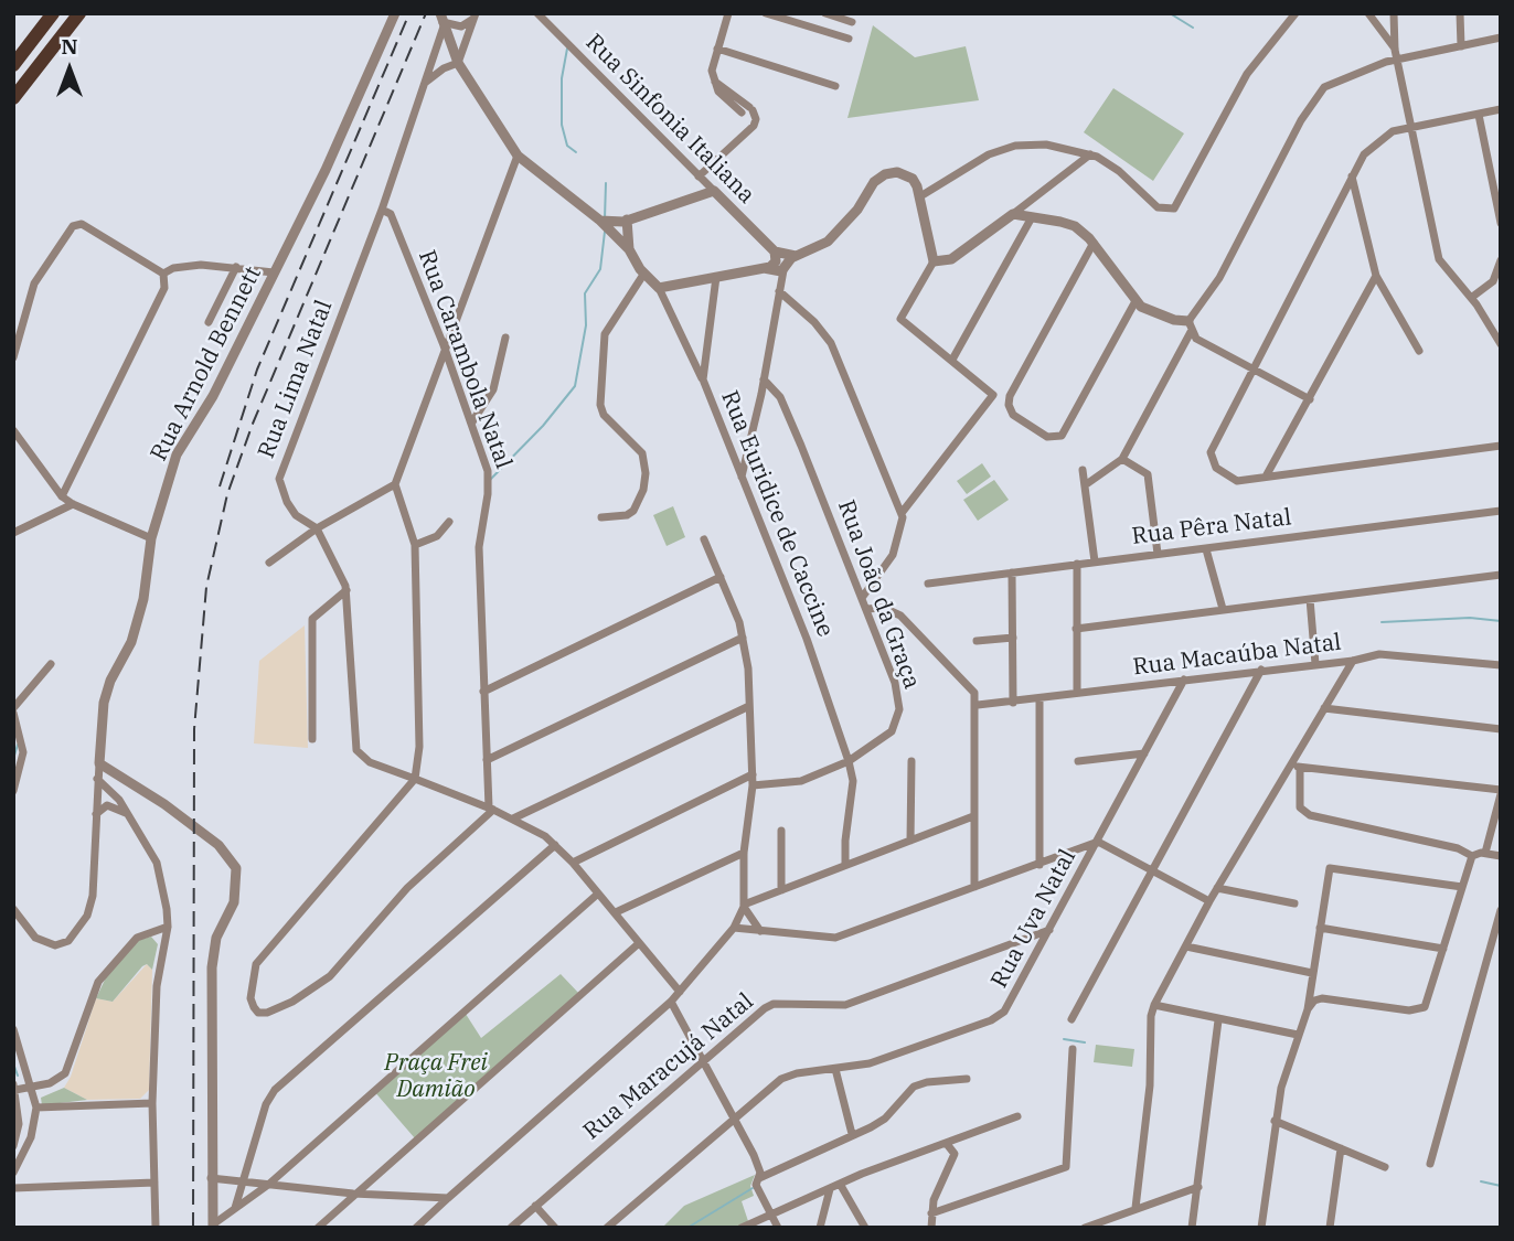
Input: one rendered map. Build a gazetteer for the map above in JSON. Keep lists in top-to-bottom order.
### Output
{
  "streets": {
    "street": [
      "Rua Sinfonia Italiana",
      "Rua Carambola Natal",
      "Rua Arnold Bennett",
      "Rua Lima Natal",
      "Rua Euridice de Caccine",
      "Rua Pêra Natal",
      "Rua João da Graça",
      "Rua Macaúba Natal",
      "Rua Uva Natal",
      "Rua Maracujá Natal"
    ]
  },
  "crossings": [
    ["Rua Carambola Natal", "Rua Lima Natal"],
    ["Rua Euridice de Caccine", "Rua João da Graça"],
    ["Rua Macaúba Natal", "Rua Uva Natal"],
    ["Rua Uva Natal", "Rua Maracujá Natal"]
  ],
  "parks": ["Praça Frei Damião"],
  "north": "top"
}
